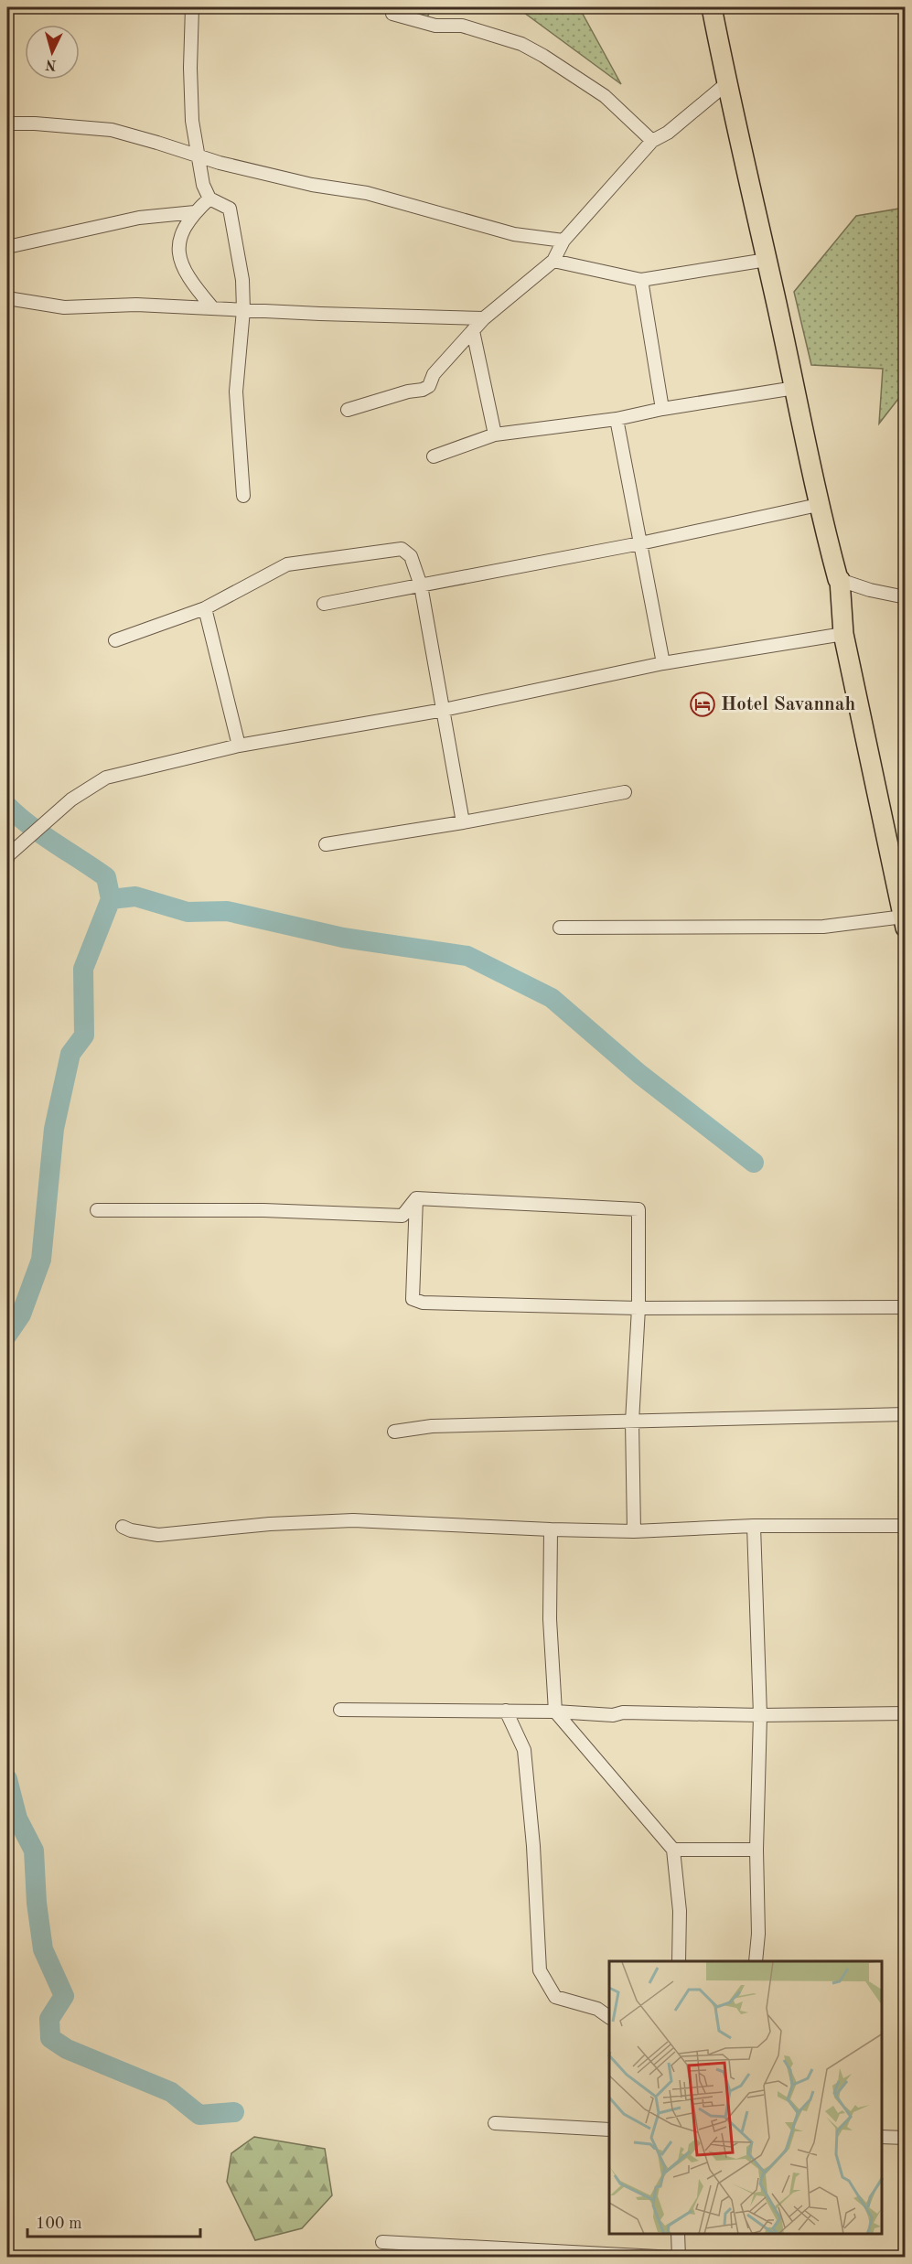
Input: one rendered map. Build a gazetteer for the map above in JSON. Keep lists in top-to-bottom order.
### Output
{
  "places": {
    "hotel": ["Hotel Savannah"]
  },
  "scale_bar": "100 m",
  "north": "bottom"
}
